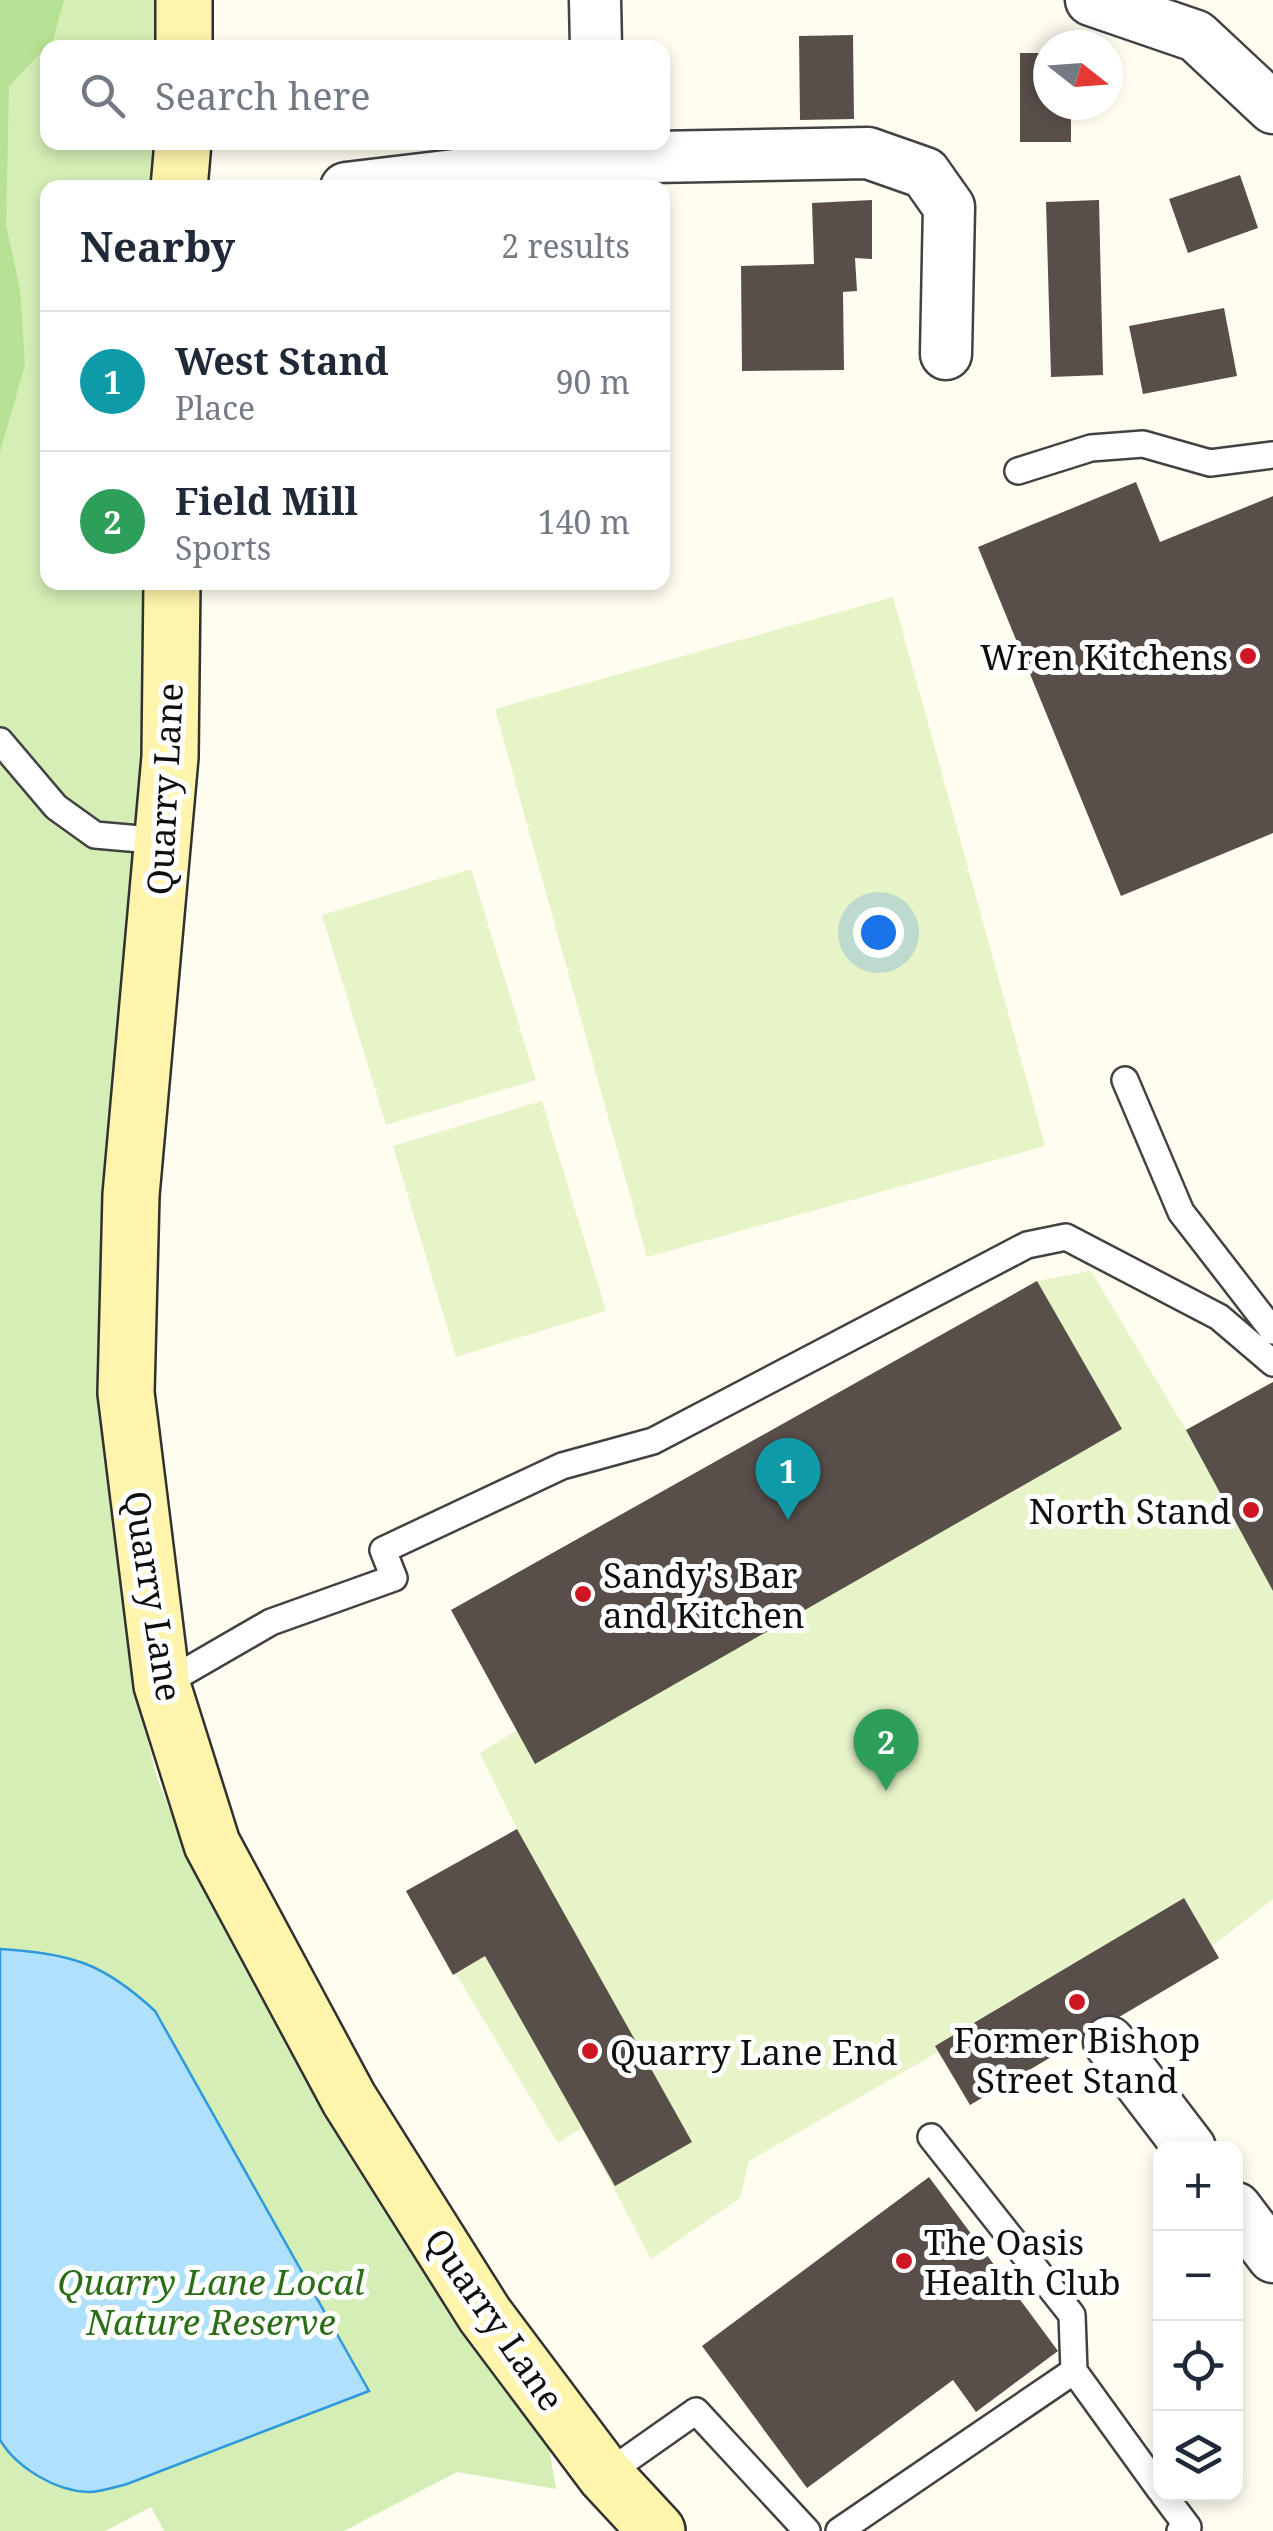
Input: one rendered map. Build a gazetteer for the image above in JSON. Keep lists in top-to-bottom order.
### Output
{
  "streets": {
    "street": ["Quarry Lane"]
  },
  "parks": ["Quarry Lane Local Nature Reserve"],
  "places": [
    "Wren Kitchens",
    "North Stand",
    "Sandy's Bar and Kitchen",
    "Former Bishop Street Stand",
    "Quarry Lane End",
    "The Oasis Health Club"
  ],
  "north": "right",
  "page": {
    "search": "Search here",
    "heading": ["Nearby", "2 results"],
    "list": [
      {
        "mark": "1",
        "name": "West Stand",
        "note": "Place",
        "value": "90 m"
      },
      {
        "mark": "2",
        "name": "Field Mill",
        "note": "Sports",
        "value": "140 m"
      }
    ],
    "pins": ["1", "2"],
    "map_buttons": ["+", "−"]
  }
}
